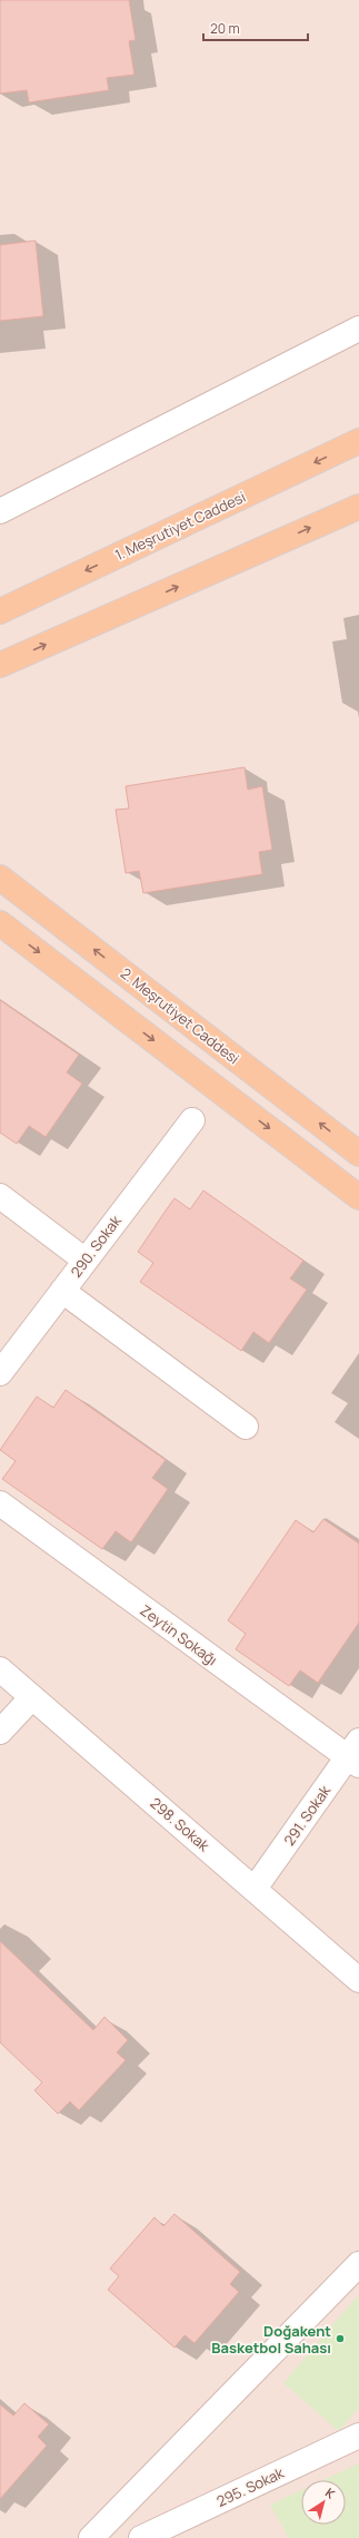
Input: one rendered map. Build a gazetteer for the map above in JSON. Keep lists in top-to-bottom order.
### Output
{
  "streets": {
    "main road": ["1. Meşrutiyet Caddesi", "2. Meşrutiyet Caddesi"],
    "street": [
      "290. Sokak",
      "Zeytin Sokağı",
      "291. Sokak",
      "298. Sokak",
      "295. Sokak"
    ]
  },
  "crossings": [
    ["Zeytin Sokağı", "291. Sokak"],
    ["291. Sokak", "298. Sokak"]
  ],
  "places": ["Doğakent Basketbol Sahası"],
  "scale_bar": "20 m",
  "north": "top right"
}
